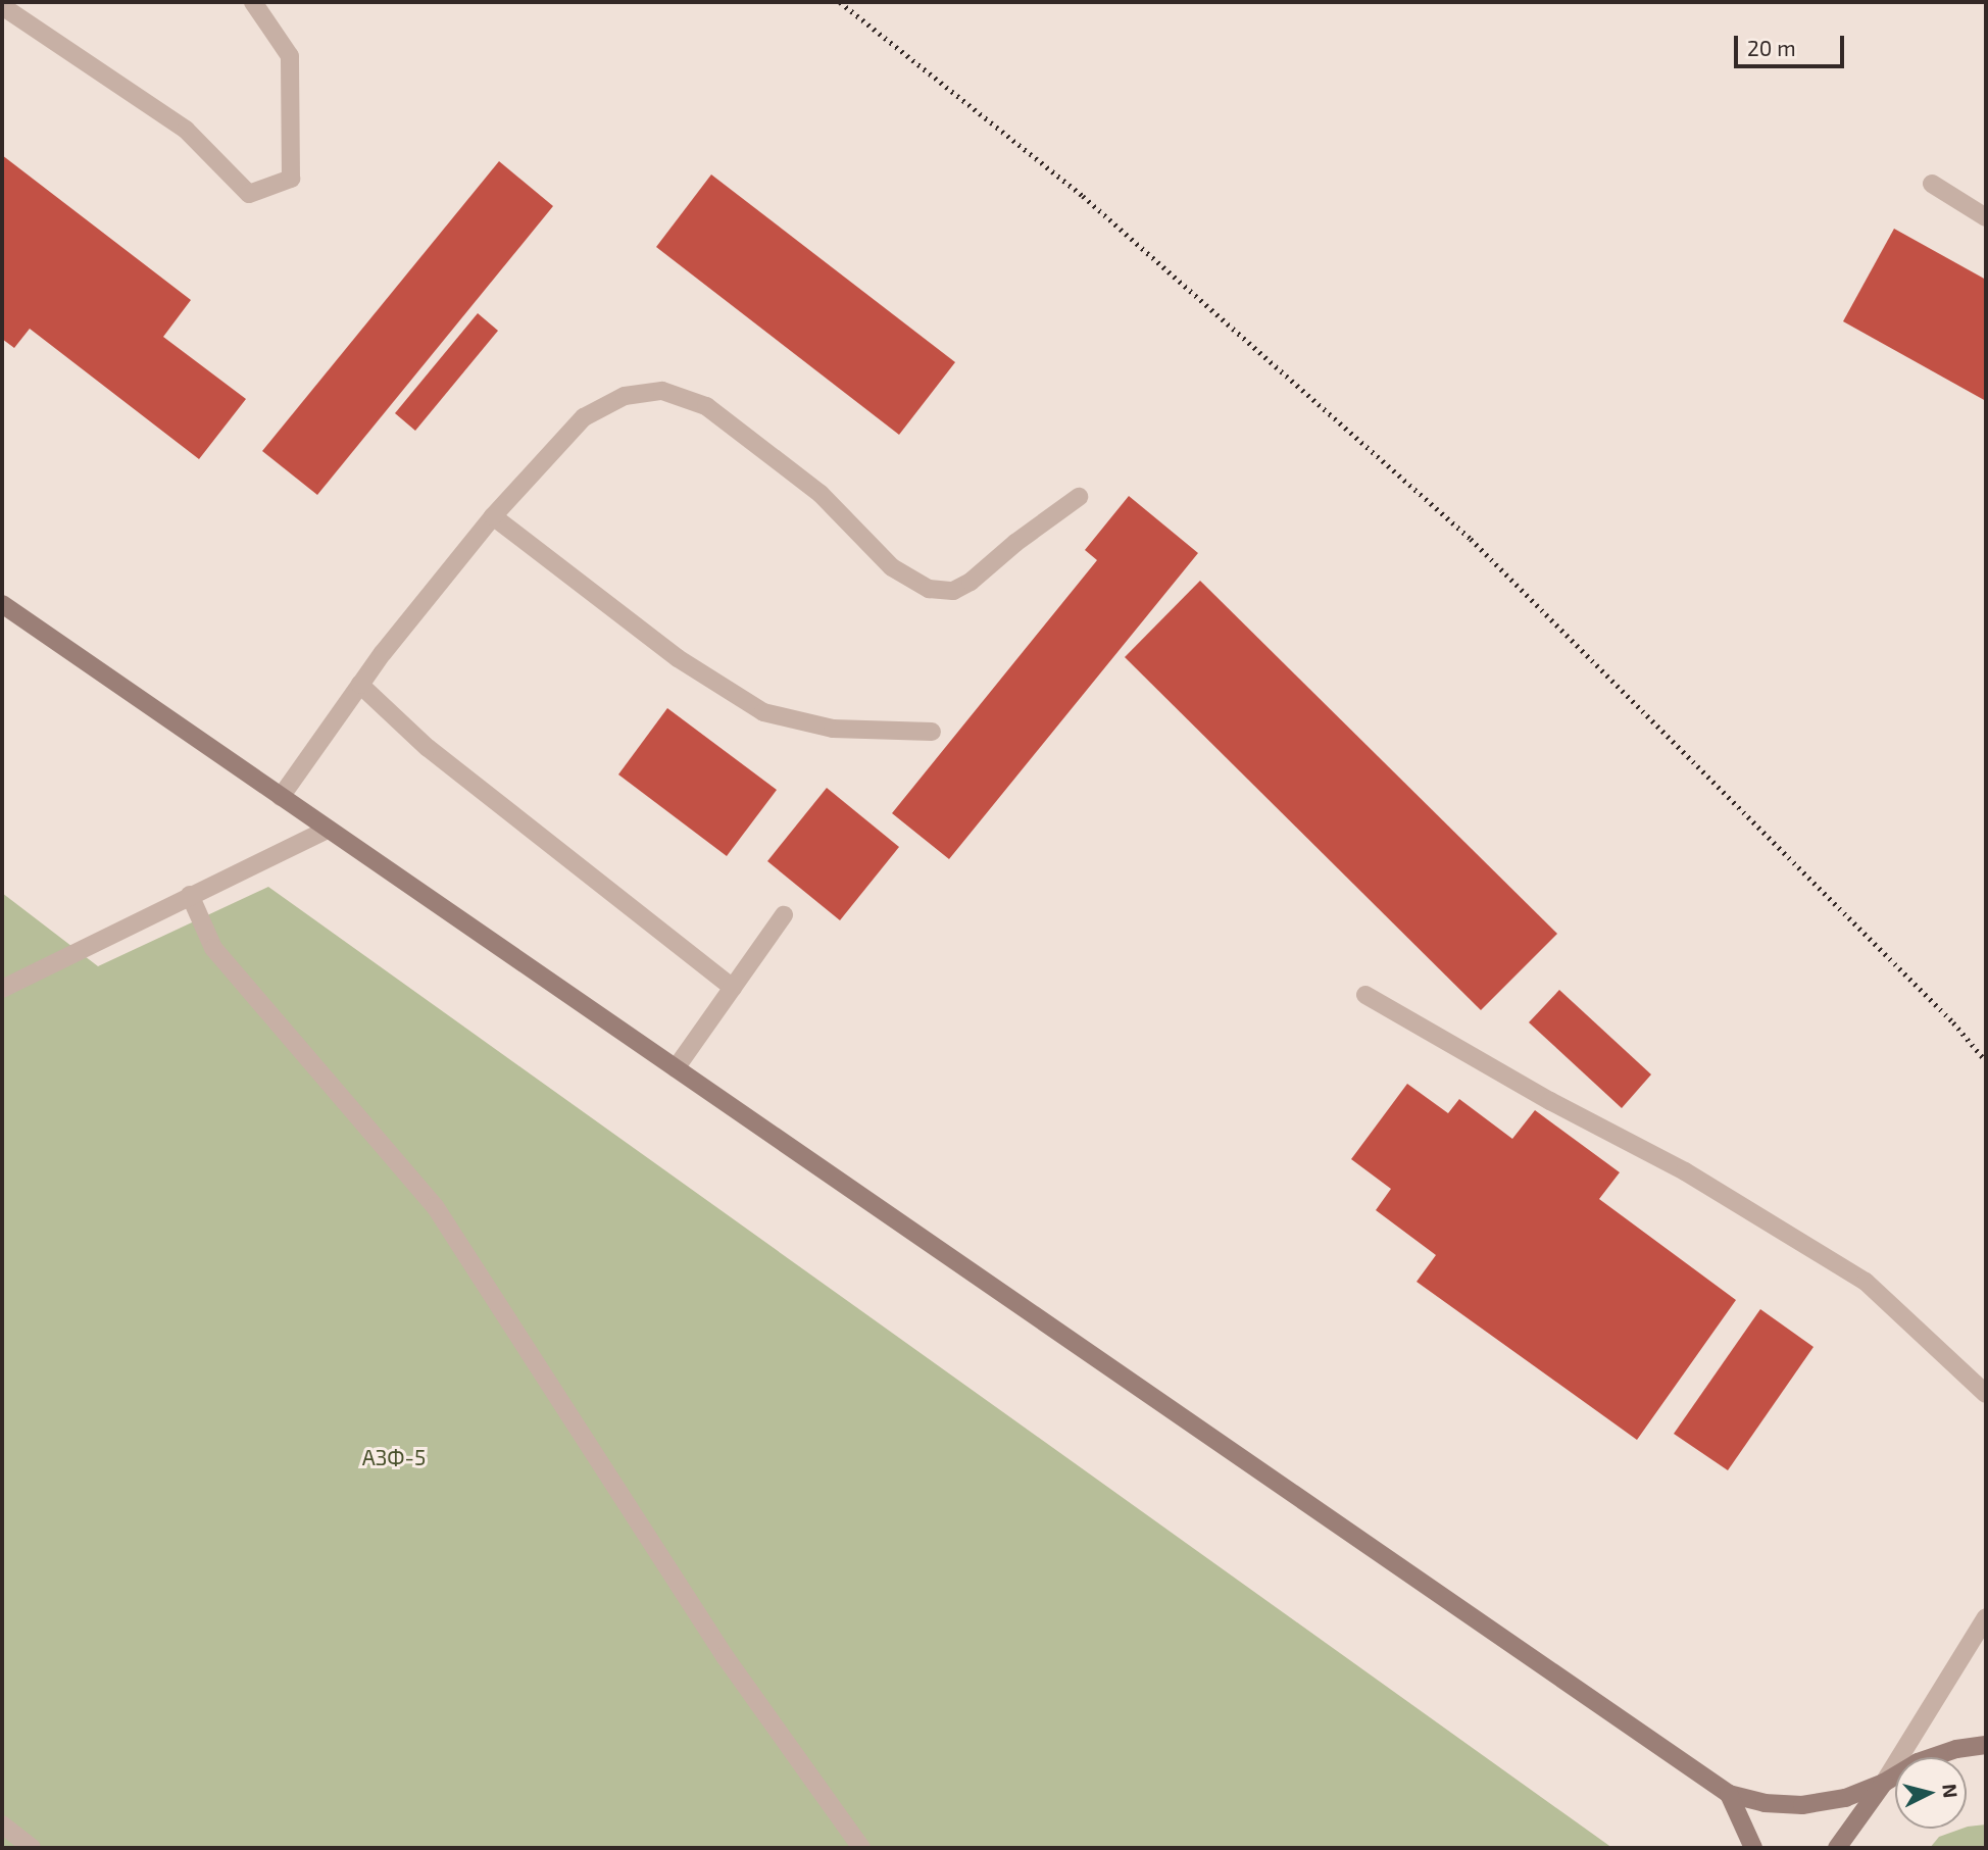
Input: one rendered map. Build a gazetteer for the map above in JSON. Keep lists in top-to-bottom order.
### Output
{
  "parks": ["АЗФ-5"],
  "scale_bar": "20 m",
  "north": "right"
}
